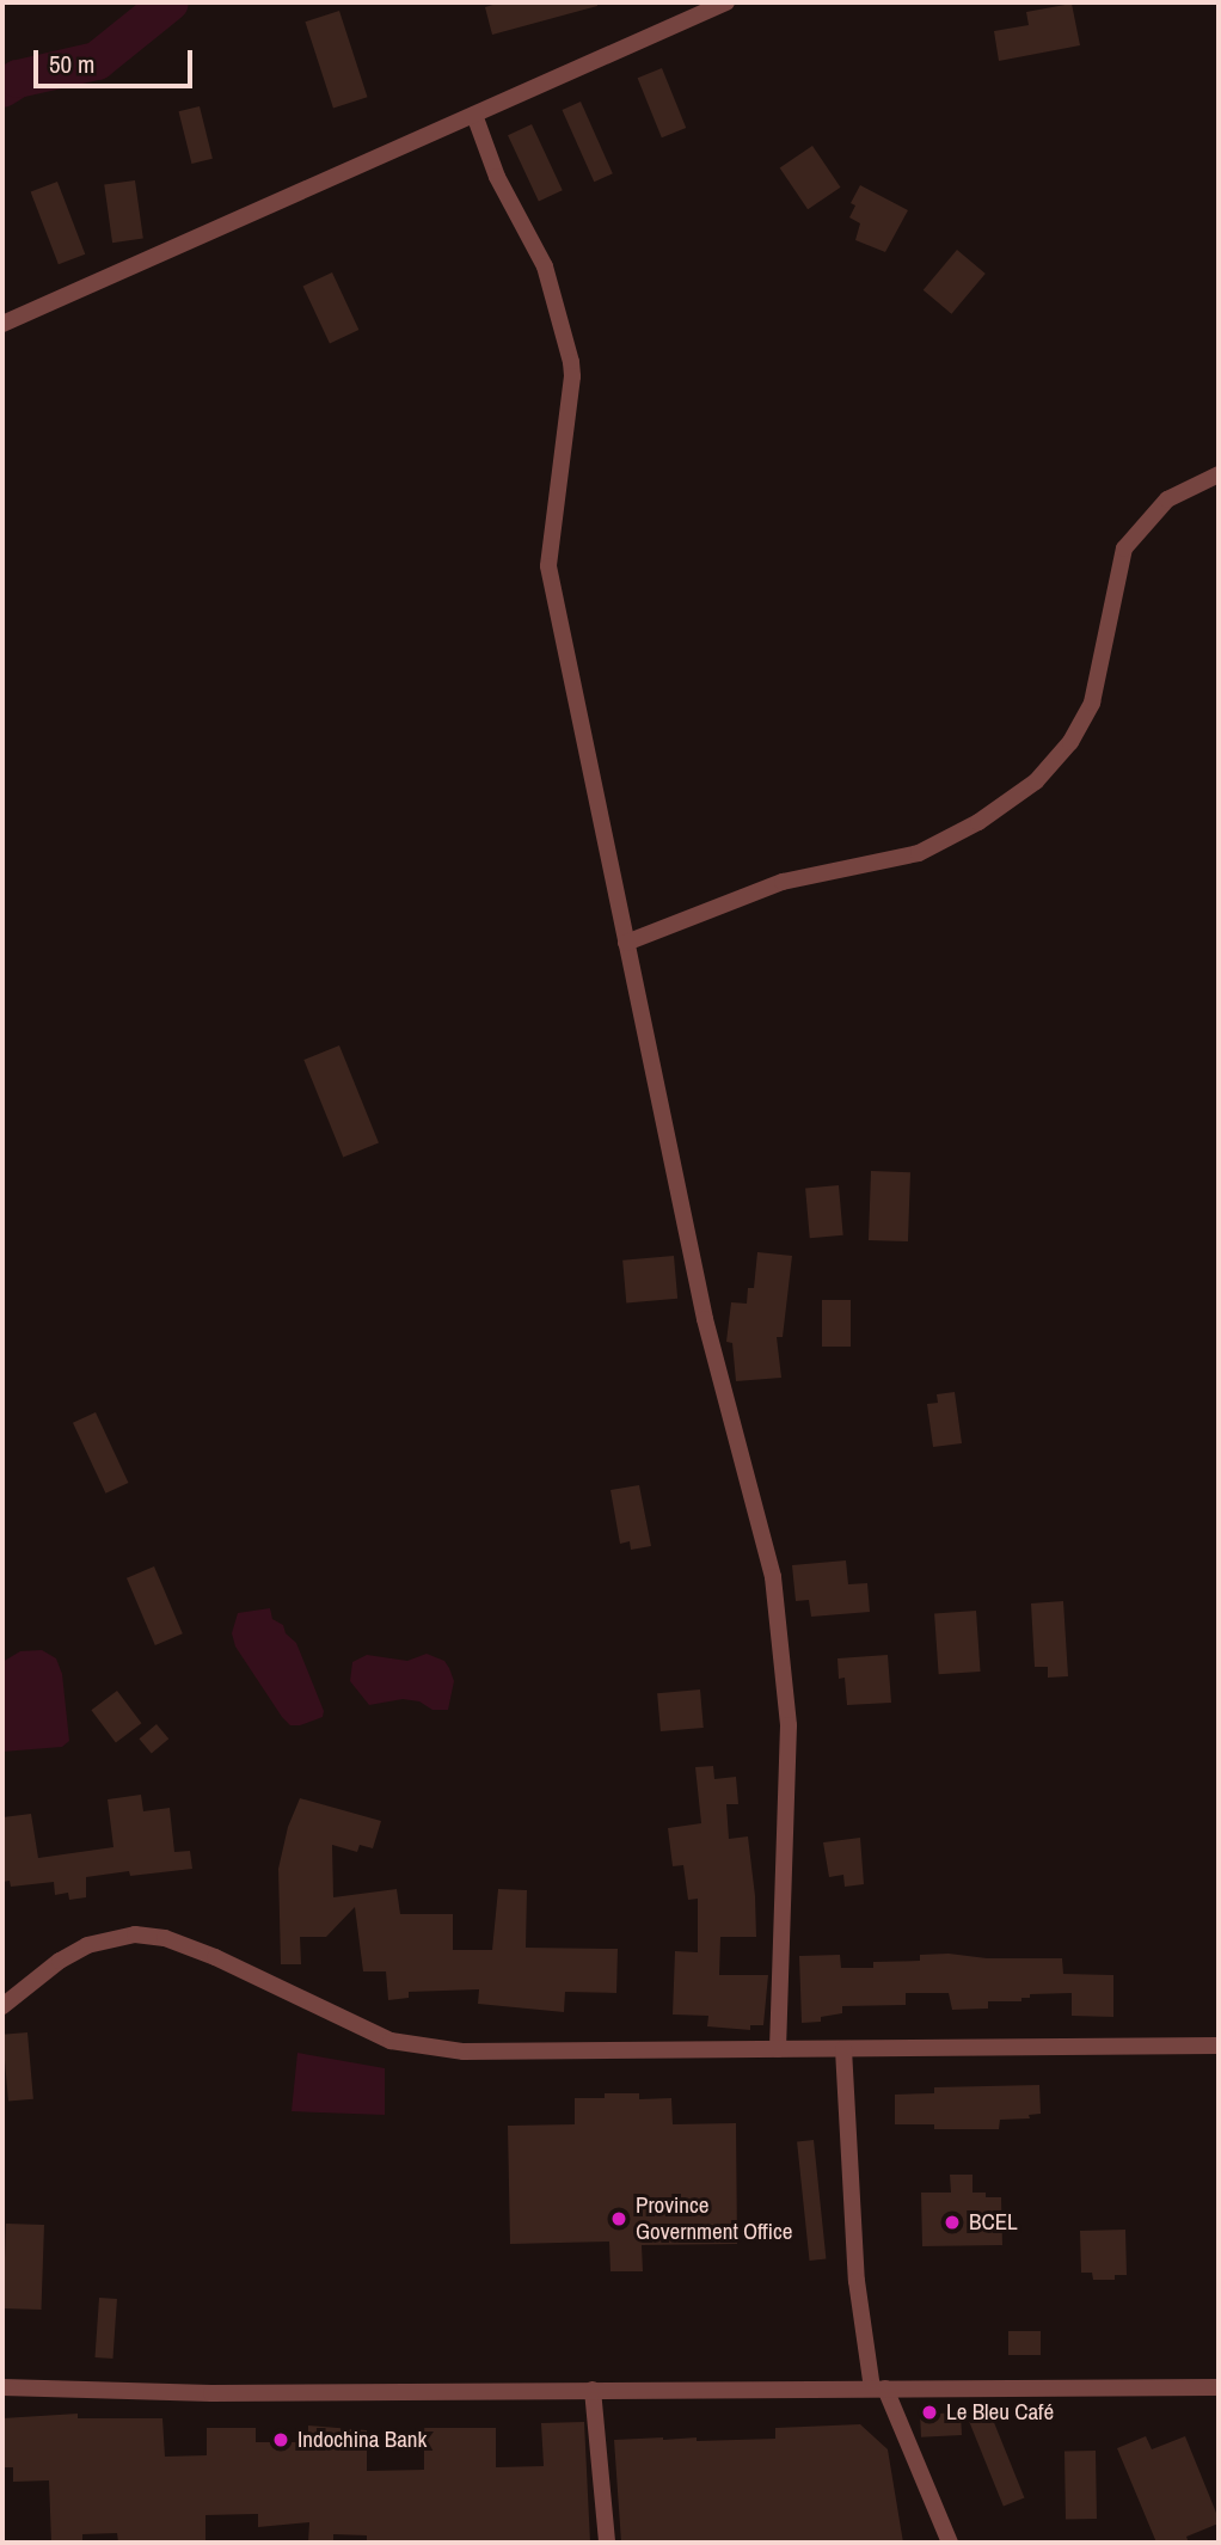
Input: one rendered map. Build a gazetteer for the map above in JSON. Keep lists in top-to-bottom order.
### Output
{
  "places": [
    "Province Government Office",
    "BCEL",
    "Le Bleu Café",
    "Indochina Bank"
  ],
  "scale_bar": "50 m"
}
